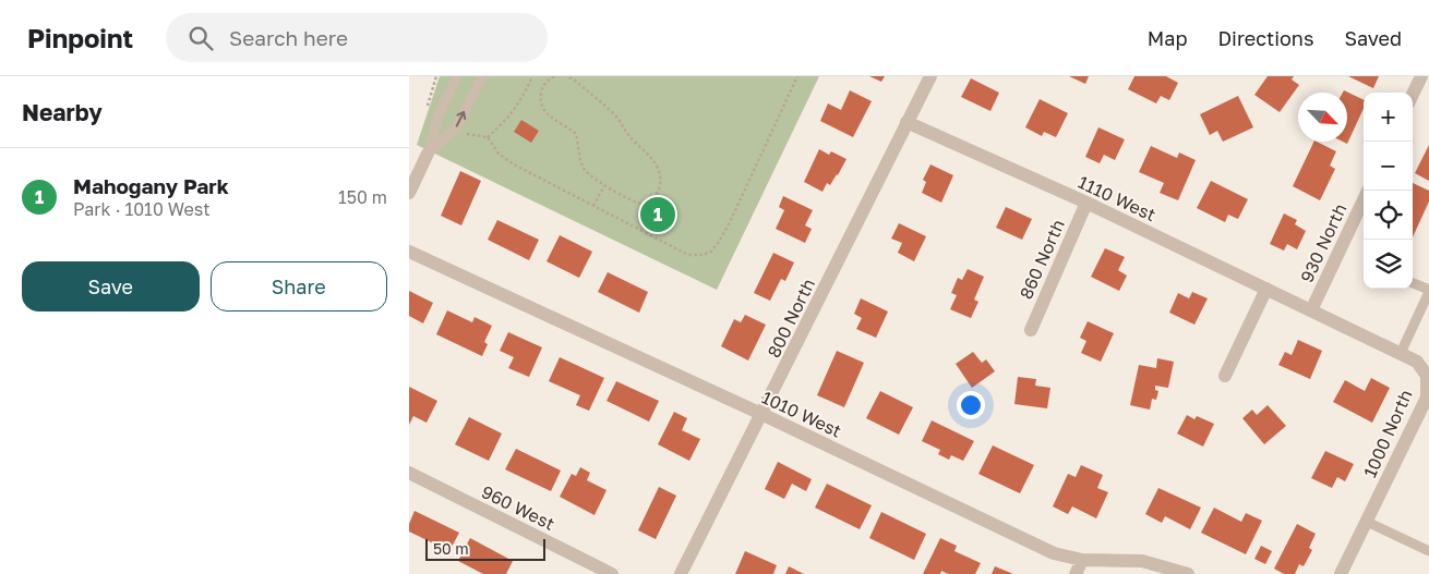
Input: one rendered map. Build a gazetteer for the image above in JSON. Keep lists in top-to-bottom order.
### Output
{
  "streets": {
    "street": [
      "1110 West",
      "930 North",
      "860 North",
      "800 North",
      "1010 West",
      "1000 North",
      "960 West"
    ]
  },
  "crossings": [
    ["1110 West", "930 North"],
    ["1110 West", "860 North"],
    ["1110 West", "800 North"],
    ["1110 West", "1000 North"],
    ["800 North", "1010 West"]
  ],
  "scale_bar": "50 m",
  "north": "bottom right",
  "page": {
    "header": "Pinpoint",
    "search": "Search here",
    "nav": ["Map", "Directions", "Saved"],
    "heading": "Nearby",
    "map_buttons": ["+", "−"],
    "list": [
      {
        "mark": "1",
        "name": "Mahogany Park",
        "note": "Park · 1010 West",
        "value": "150 m"
      }
    ],
    "pins": "1",
    "buttons": ["Save", "Share"],
    "scale": "50 m"
  }
}
